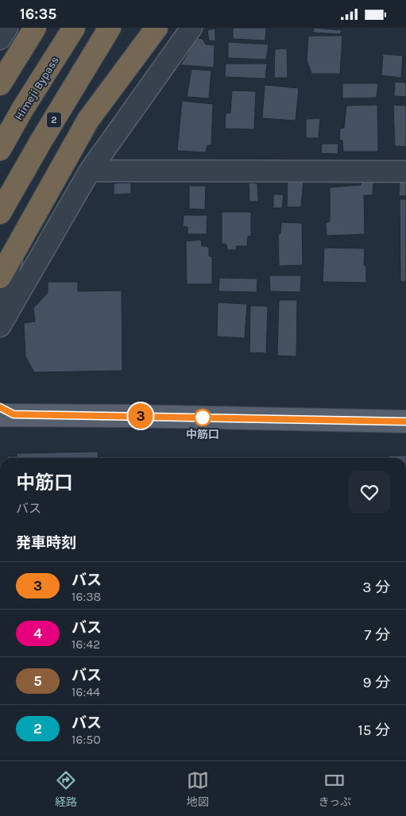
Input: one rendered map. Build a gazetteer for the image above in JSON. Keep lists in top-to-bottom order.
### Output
{
  "streets": {
    "highway": ["Himeji Bypass", "2"]
  },
  "places": ["中筋口"],
  "lines": ["bus line 3"],
  "page": {
    "status": "16:35",
    "on_map": "3",
    "heading": [
      ["中筋口", "バス"],
      "発車時刻"
    ],
    "list": [
      {
        "mark": "3",
        "name": "バス",
        "note": "16:38",
        "value": "3 分"
      },
      {
        "mark": "4",
        "name": "バス",
        "note": "16:42",
        "value": "7 分"
      },
      {
        "mark": "5",
        "name": "バス",
        "note": "16:44",
        "value": "9 分"
      },
      {
        "mark": "2",
        "name": "バス",
        "note": "16:50",
        "value": "15 分"
      }
    ],
    "tabs": ["経路", "地図", "きっぷ"]
  }
}
